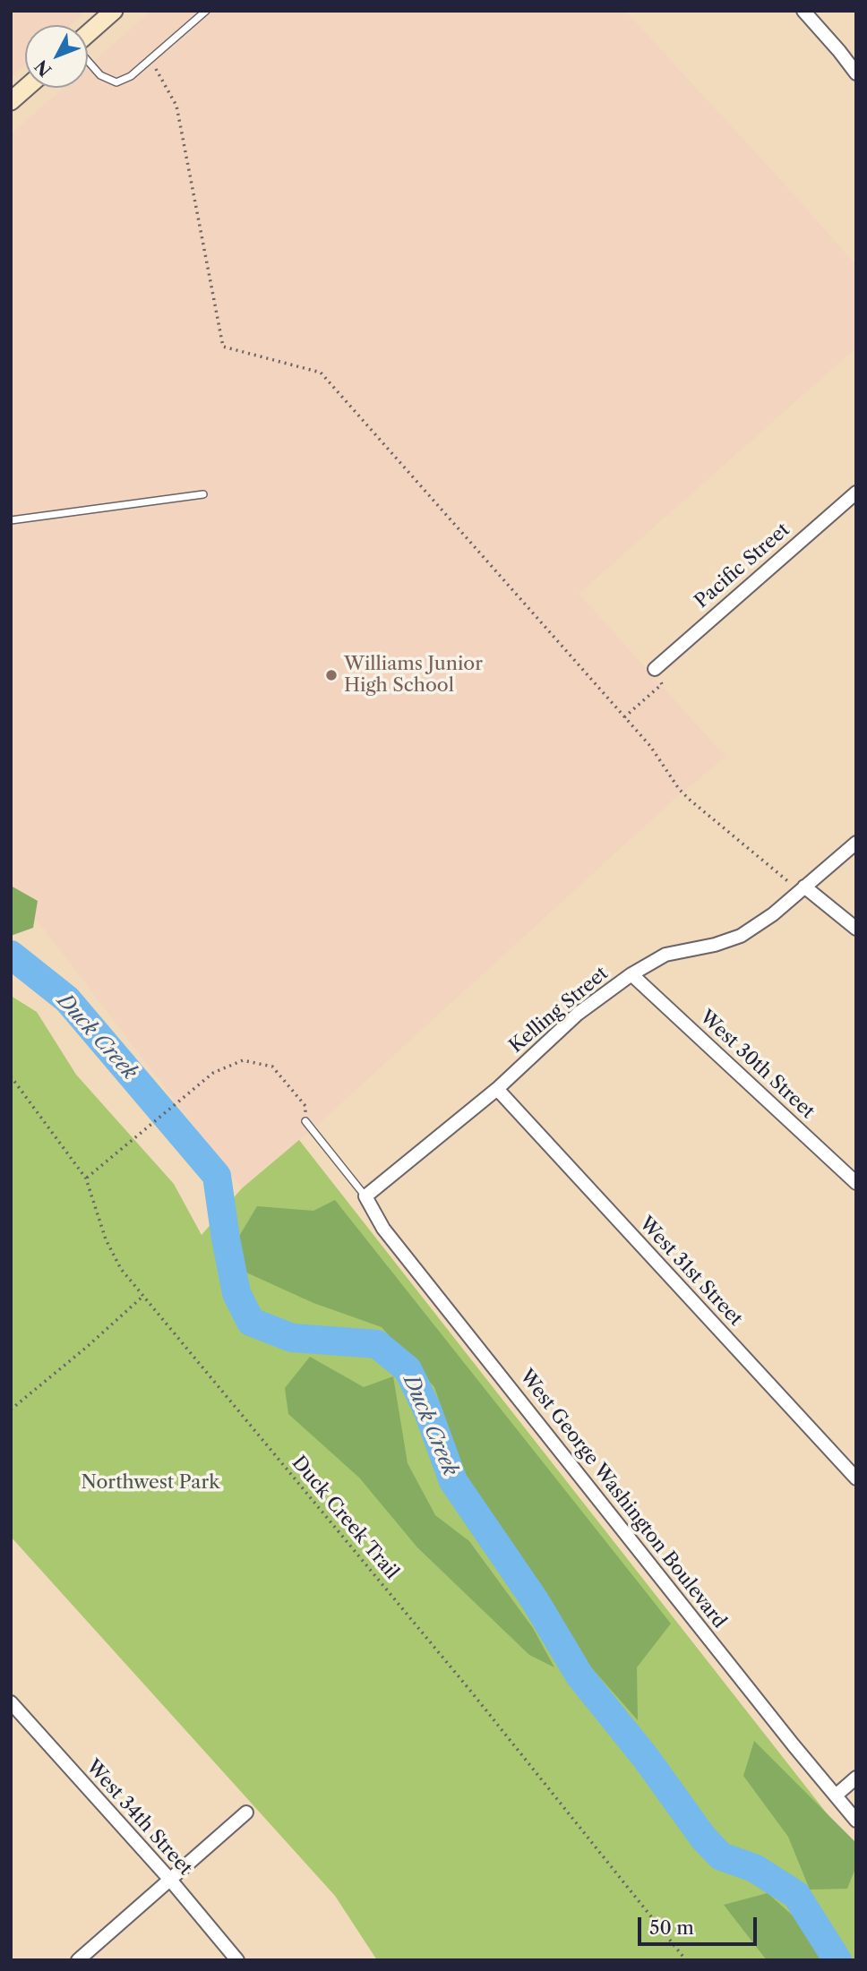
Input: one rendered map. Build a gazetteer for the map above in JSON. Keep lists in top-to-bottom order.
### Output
{
  "streets": {
    "street": [
      "Pacific Street",
      "Kelling Street",
      "West 30th Street",
      "West 31st Street",
      "West George Washington Boulevard",
      "West 34th Street"
    ],
    "path": ["Duck Creek Trail"]
  },
  "crossings": [
    ["Kelling Street", "West 30th Street"],
    ["Kelling Street", "West 31st Street"],
    ["Kelling Street", "West George Washington Boulevard"]
  ],
  "water": ["Duck Creek"],
  "parks": ["Northwest Park"],
  "places": ["Williams Junior High School"],
  "scale_bar": "50 m",
  "north": "bottom left"
}
